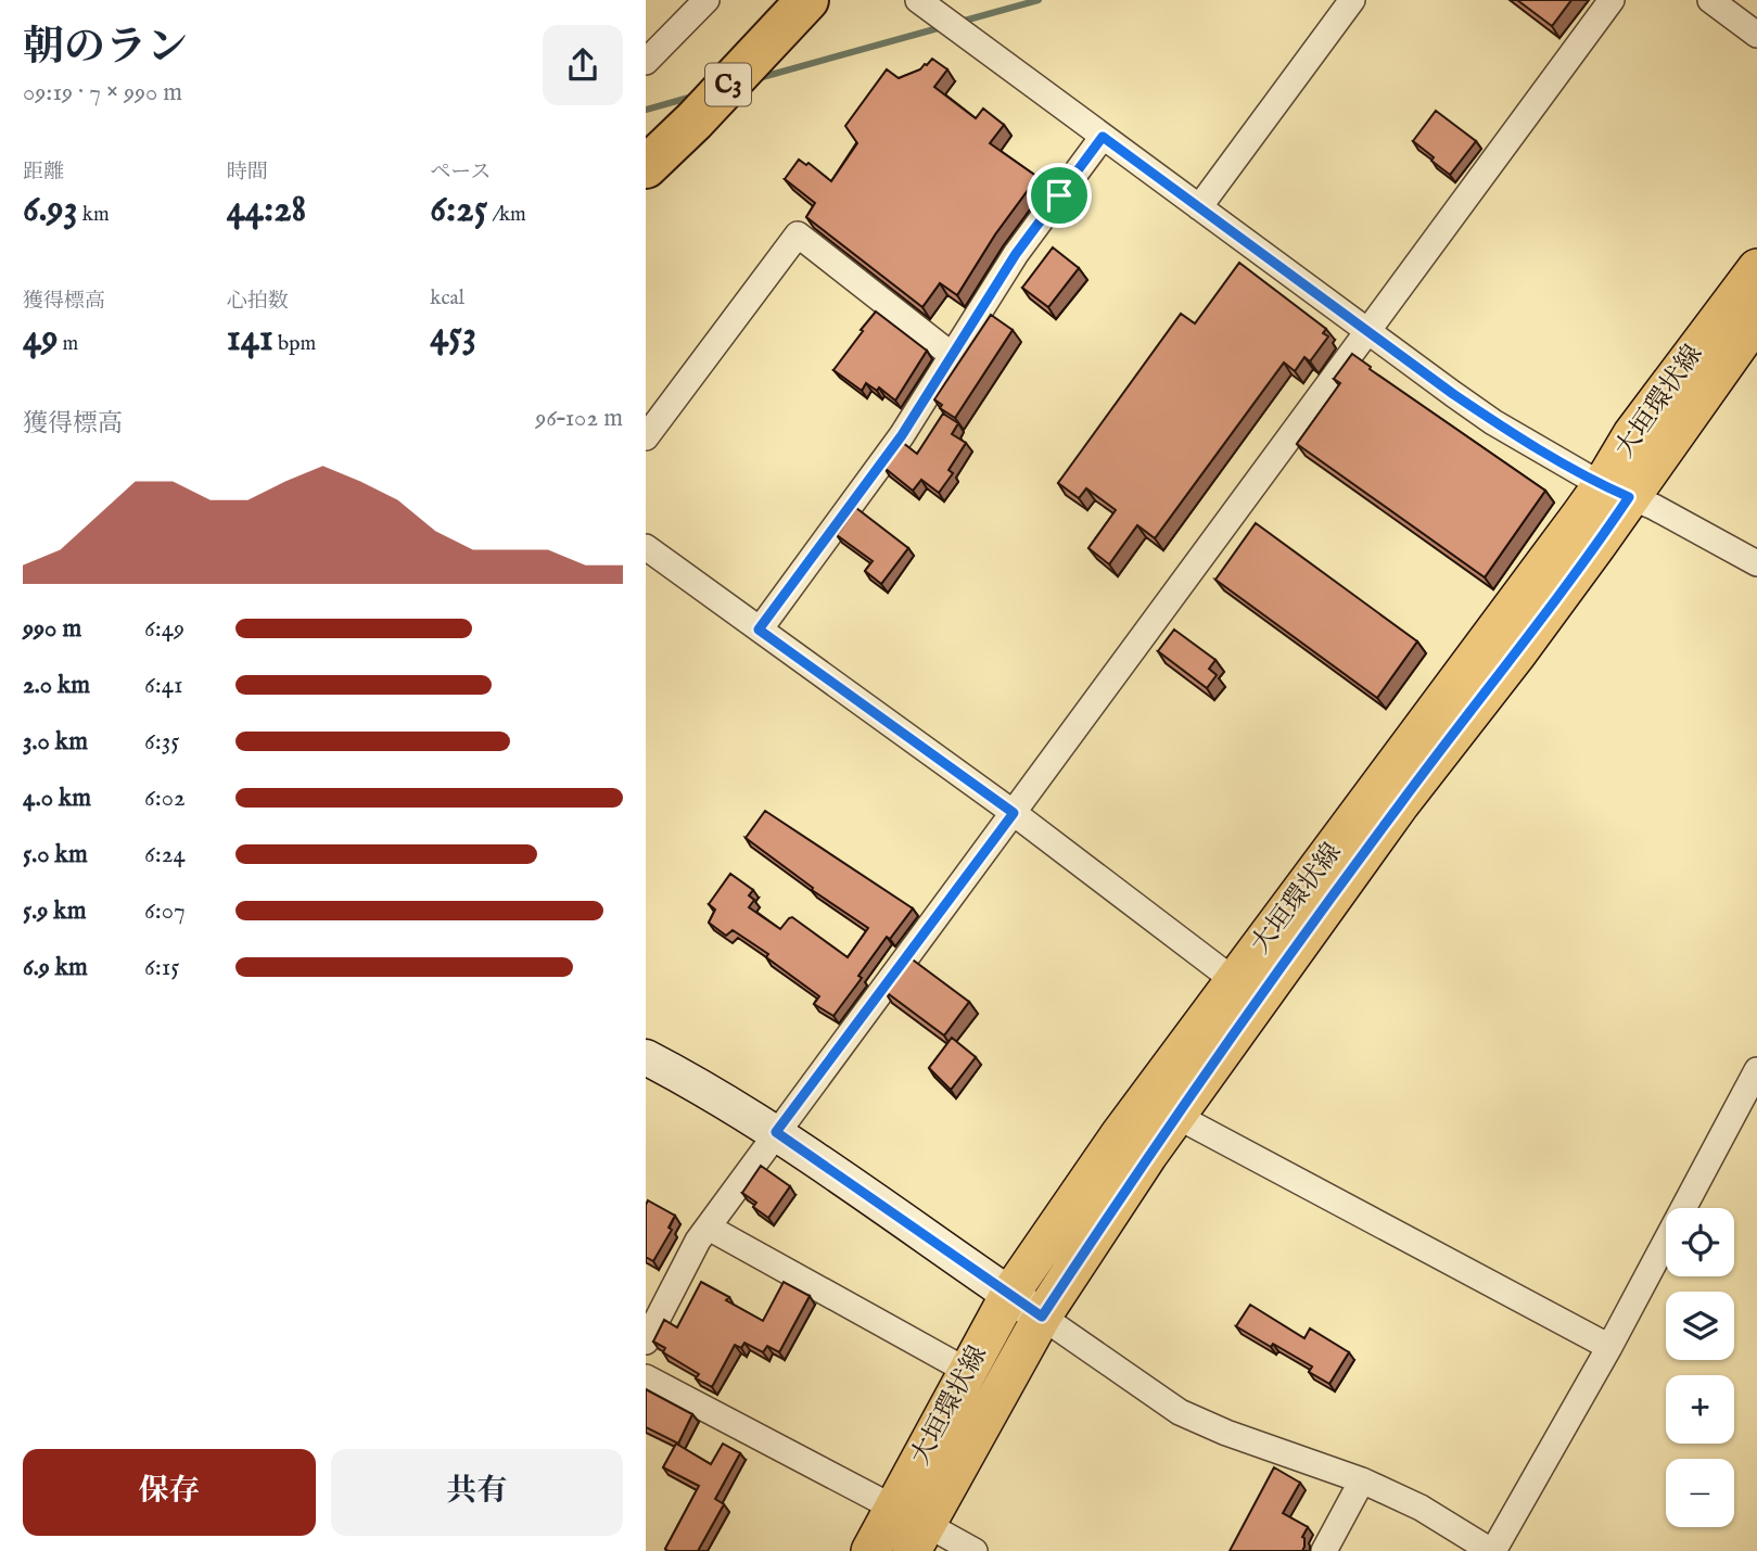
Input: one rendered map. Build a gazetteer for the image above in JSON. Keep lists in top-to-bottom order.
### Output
{
  "streets": {
    "highway": ["C3"],
    "main road": ["大垣環状線"]
  },
  "page": {
    "heading": ["朝のラン", "09:19 · 7 × 990 m"],
    "stats": [
      ["距離", "6.93 km"],
      ["時間", "44:28"],
      ["ペース", "6:25 /km"],
      ["獲得標高", "49 m"],
      ["心拍数", "141 bpm"],
      ["kcal", "453"]
    ],
    "chart": ["獲得標高", "96–102 m"],
    "list": [
      {
        "name": "990 m",
        "note": "6:49"
      },
      {
        "name": "2.0 km",
        "note": "6:41"
      },
      {
        "name": "3.0 km",
        "note": "6:35"
      },
      {
        "name": "4.0 km",
        "note": "6:02"
      },
      {
        "name": "5.0 km",
        "note": "6:24"
      },
      {
        "name": "5.9 km",
        "note": "6:07"
      },
      {
        "name": "6.9 km",
        "note": "6:15"
      }
    ],
    "map_buttons": ["+", "−"],
    "buttons": ["保存", "共有"]
  }
}
